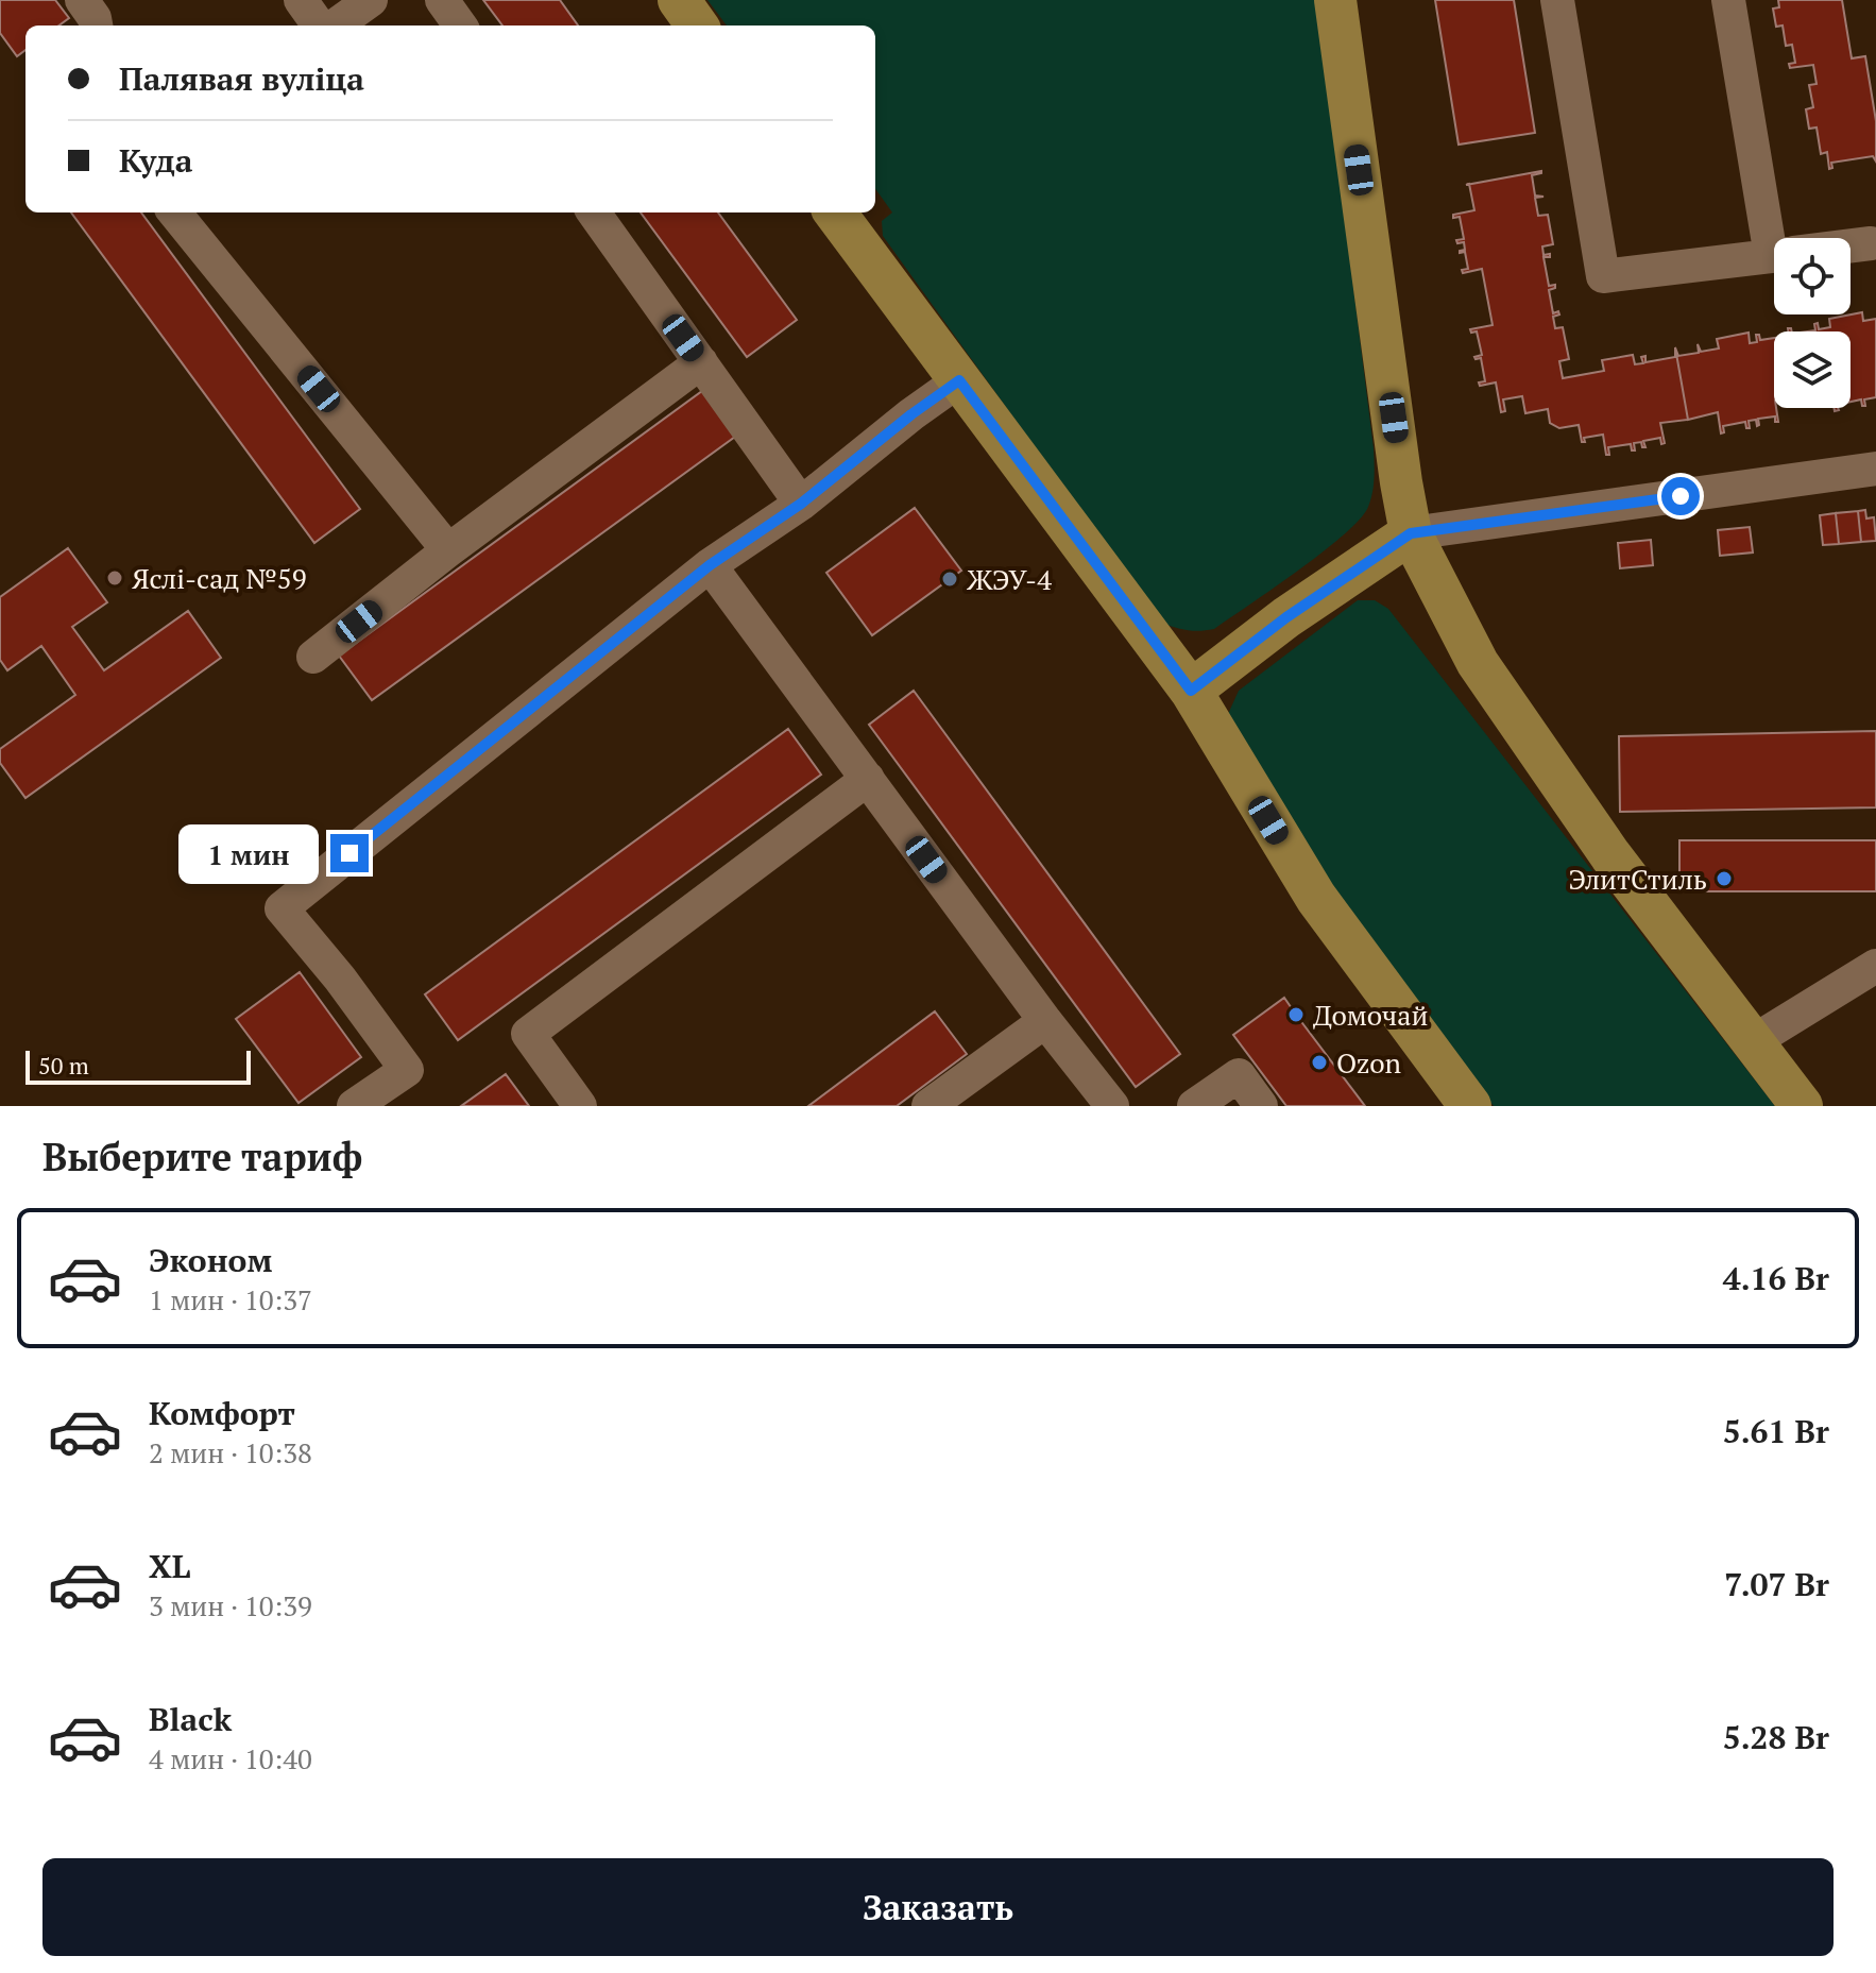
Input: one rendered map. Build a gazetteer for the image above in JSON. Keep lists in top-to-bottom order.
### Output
{
  "places": [
    "Яслі-сад №59",
    "ЖЭУ-4",
    "ЭлитСтиль",
    "Домочай",
    "Ozon"
  ],
  "scale_bar": "50 m",
  "page": {
    "banner": ["Палявая вуліца", "Куда"],
    "bubble": "1 мин",
    "scale": "50 m",
    "heading": "Выберите тариф",
    "list": [
      {
        "name": "Эконом",
        "note": "1 мин · 10:37",
        "value": "4.16 Br"
      },
      {
        "name": "Комфорт",
        "note": "2 мин · 10:38",
        "value": "5.61 Br"
      },
      {
        "name": "XL",
        "note": "3 мин · 10:39",
        "value": "7.07 Br"
      },
      {
        "name": "Black",
        "note": "4 мин · 10:40",
        "value": "5.28 Br"
      }
    ],
    "buttons": "Заказать"
  }
}
